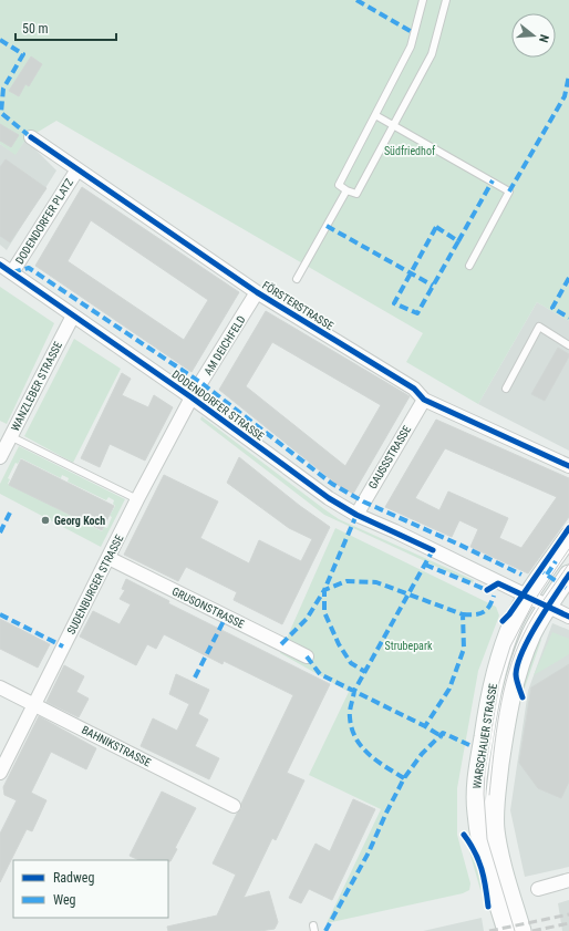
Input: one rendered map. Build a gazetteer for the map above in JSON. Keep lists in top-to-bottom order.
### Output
{
  "streets": {
    "main road": ["WARSCHAUER STRASSE"],
    "street": [
      "DODENDORFER PLATZ",
      "FÖRSTERSTRASSE",
      "AM DEICHFELD",
      "WANZLEBER STRASSE",
      "DODENDORFER STRASSE",
      "GAUSSSTRASSE",
      "SUDENBURGER STRASSE",
      "GRUSONSTRASSE",
      "BAHNIKSTRASSE"
    ]
  },
  "crossings": [
    ["DODENDORFER PLATZ", "FÖRSTERSTRASSE"],
    ["DODENDORFER PLATZ", "DODENDORFER STRASSE"],
    ["FÖRSTERSTRASSE", "AM DEICHFELD"],
    ["FÖRSTERSTRASSE", "GAUSSSTRASSE"],
    ["AM DEICHFELD", "DODENDORFER STRASSE"],
    ["AM DEICHFELD", "SUDENBURGER STRASSE"],
    ["WANZLEBER STRASSE", "DODENDORFER STRASSE"],
    ["DODENDORFER STRASSE", "GAUSSSTRASSE"],
    ["DODENDORFER STRASSE", "SUDENBURGER STRASSE"],
    ["DODENDORFER STRASSE", "WARSCHAUER STRASSE"],
    ["SUDENBURGER STRASSE", "GRUSONSTRASSE"],
    ["SUDENBURGER STRASSE", "BAHNIKSTRASSE"]
  ],
  "parks": ["Südfriedhof", "Strubepark"],
  "places": ["Georg Koch"],
  "legend": ["Radweg", "Weg"],
  "scale_bar": "50 m",
  "north": "right"
}
